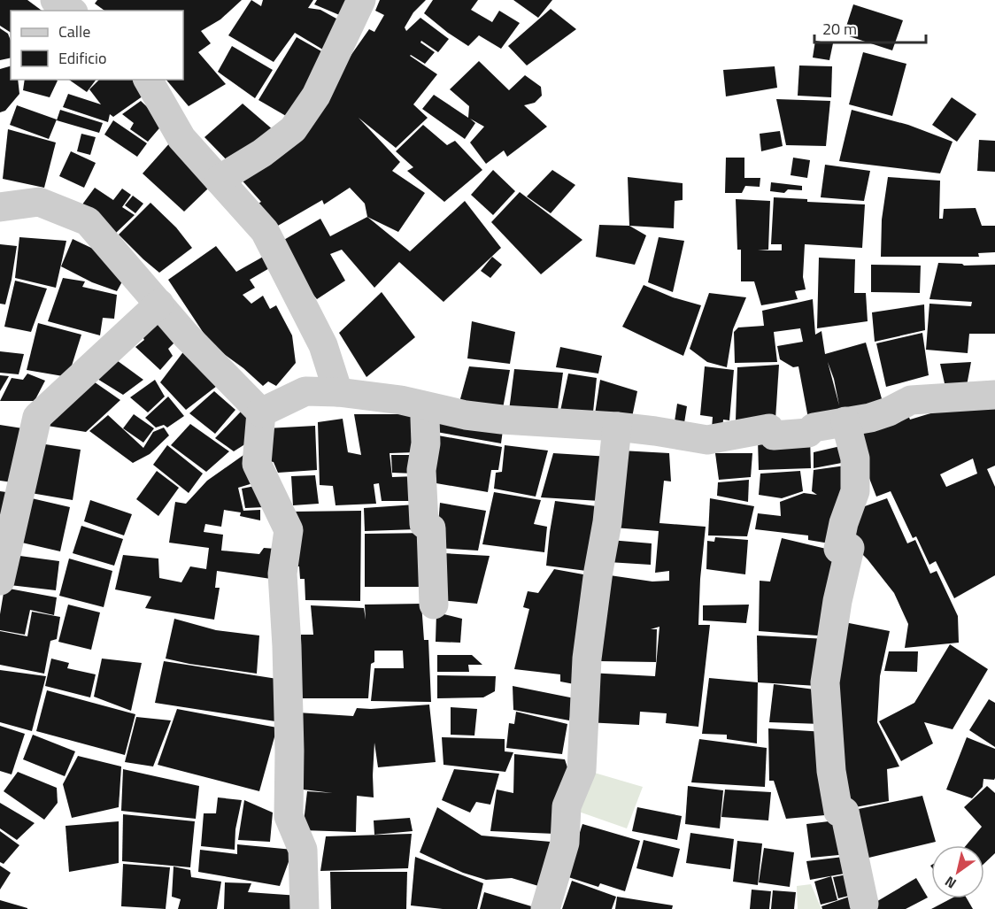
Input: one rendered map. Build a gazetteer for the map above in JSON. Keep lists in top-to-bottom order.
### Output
{
  "legend": ["Calle", "Edificio"],
  "scale_bar": "20 m",
  "north": "bottom left"
}
